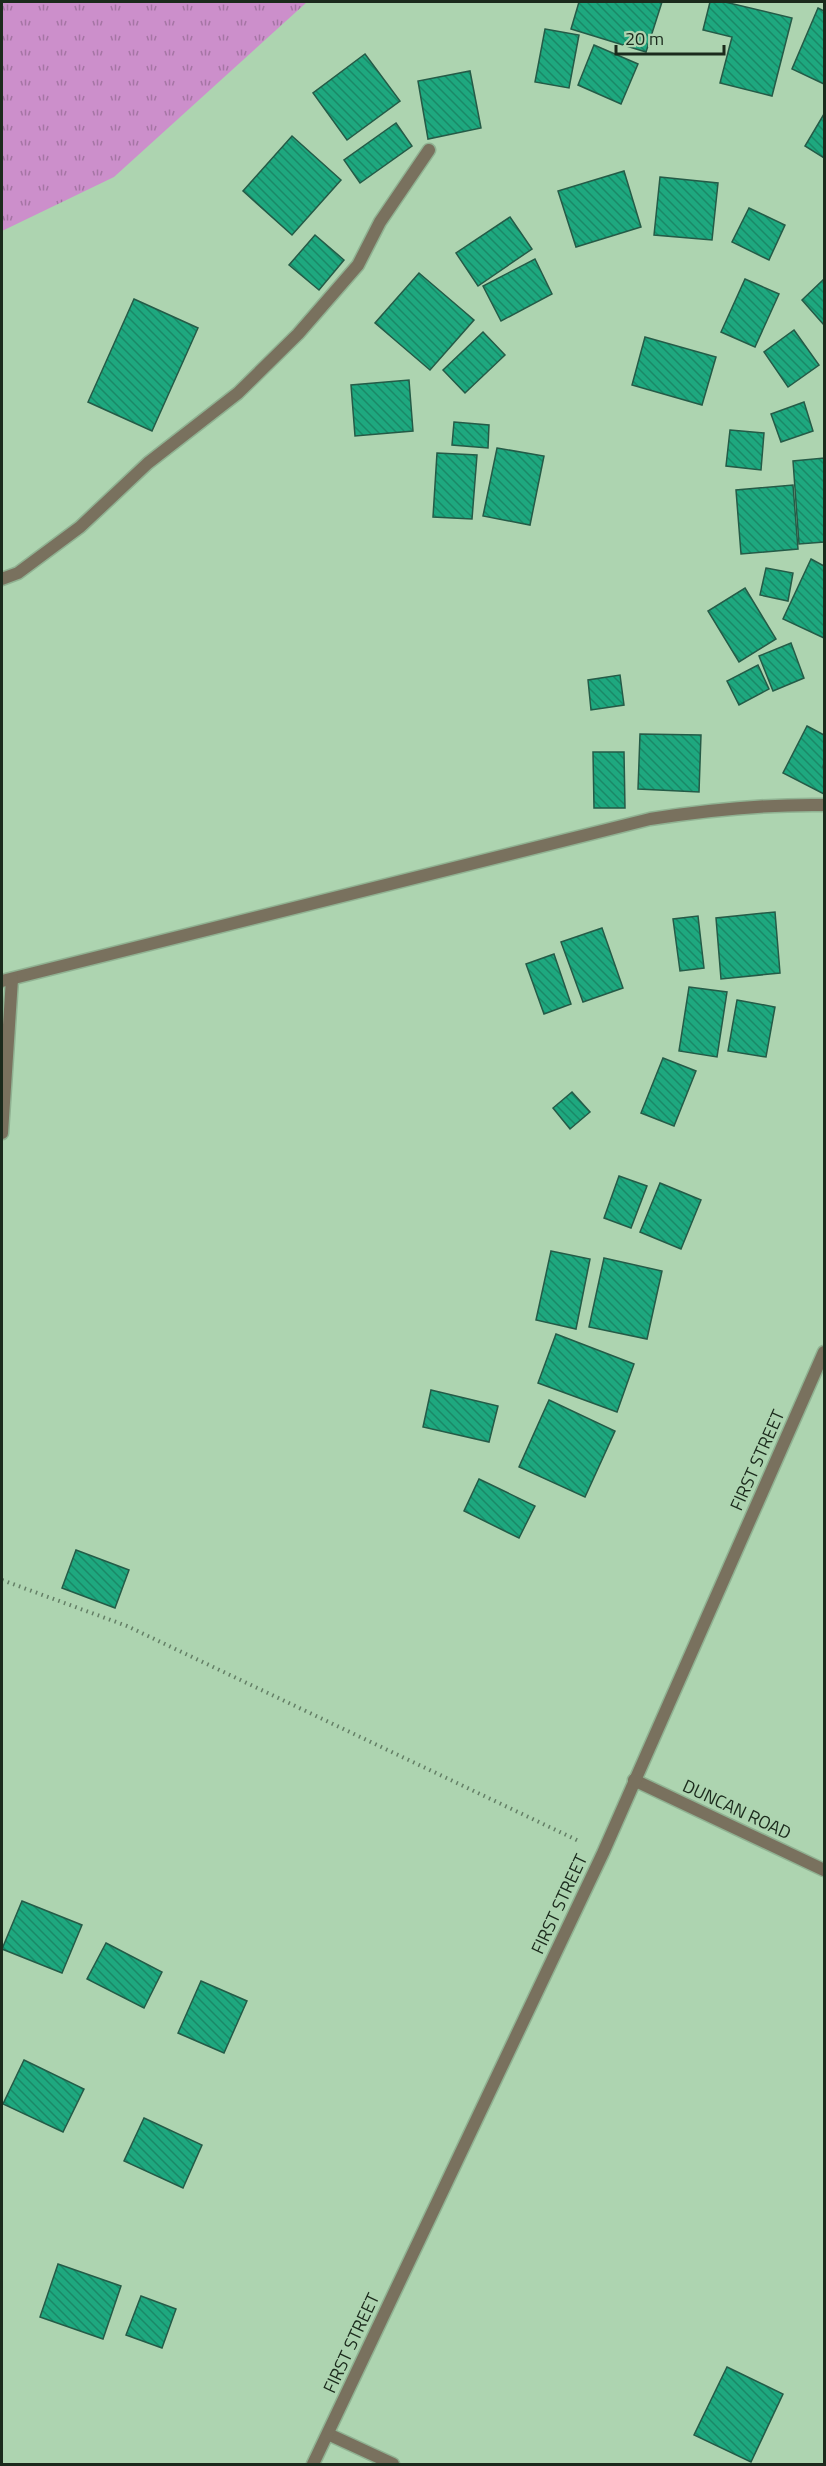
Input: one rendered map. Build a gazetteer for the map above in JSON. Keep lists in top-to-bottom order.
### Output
{
  "streets": {
    "street": ["FIRST STREET", "DUNCAN ROAD"]
  },
  "crossings": [
    ["FIRST STREET", "DUNCAN ROAD"]
  ],
  "scale_bar": "20 m"
}
